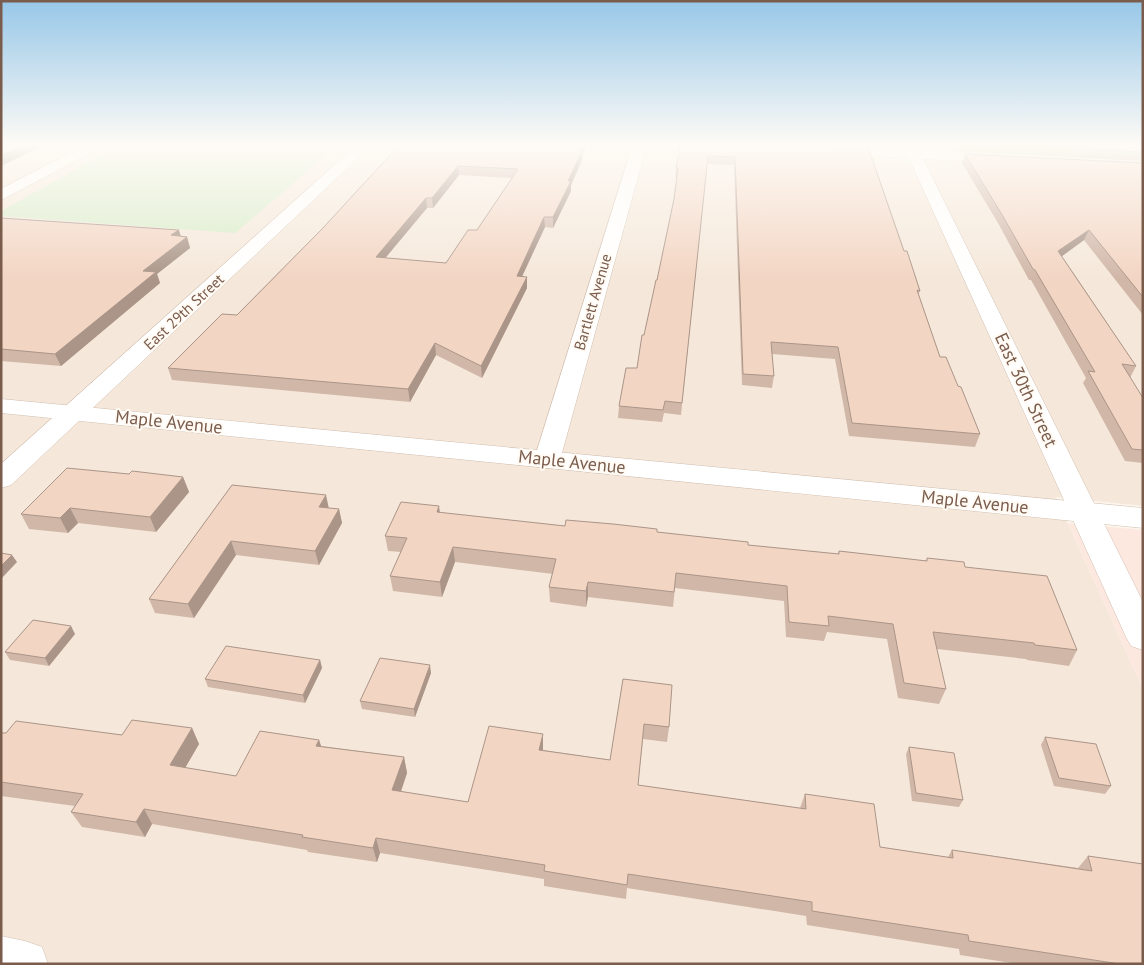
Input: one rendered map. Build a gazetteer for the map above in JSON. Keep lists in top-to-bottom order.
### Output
{
  "streets": {
    "street": [
      "Bartlett Avenue",
      "East 29th Street",
      "East 30th Street",
      "Maple Avenue"
    ]
  },
  "crossings": [
    ["Bartlett Avenue", "Maple Avenue"],
    ["East 29th Street", "Maple Avenue"],
    ["East 30th Street", "Maple Avenue"]
  ]
}
